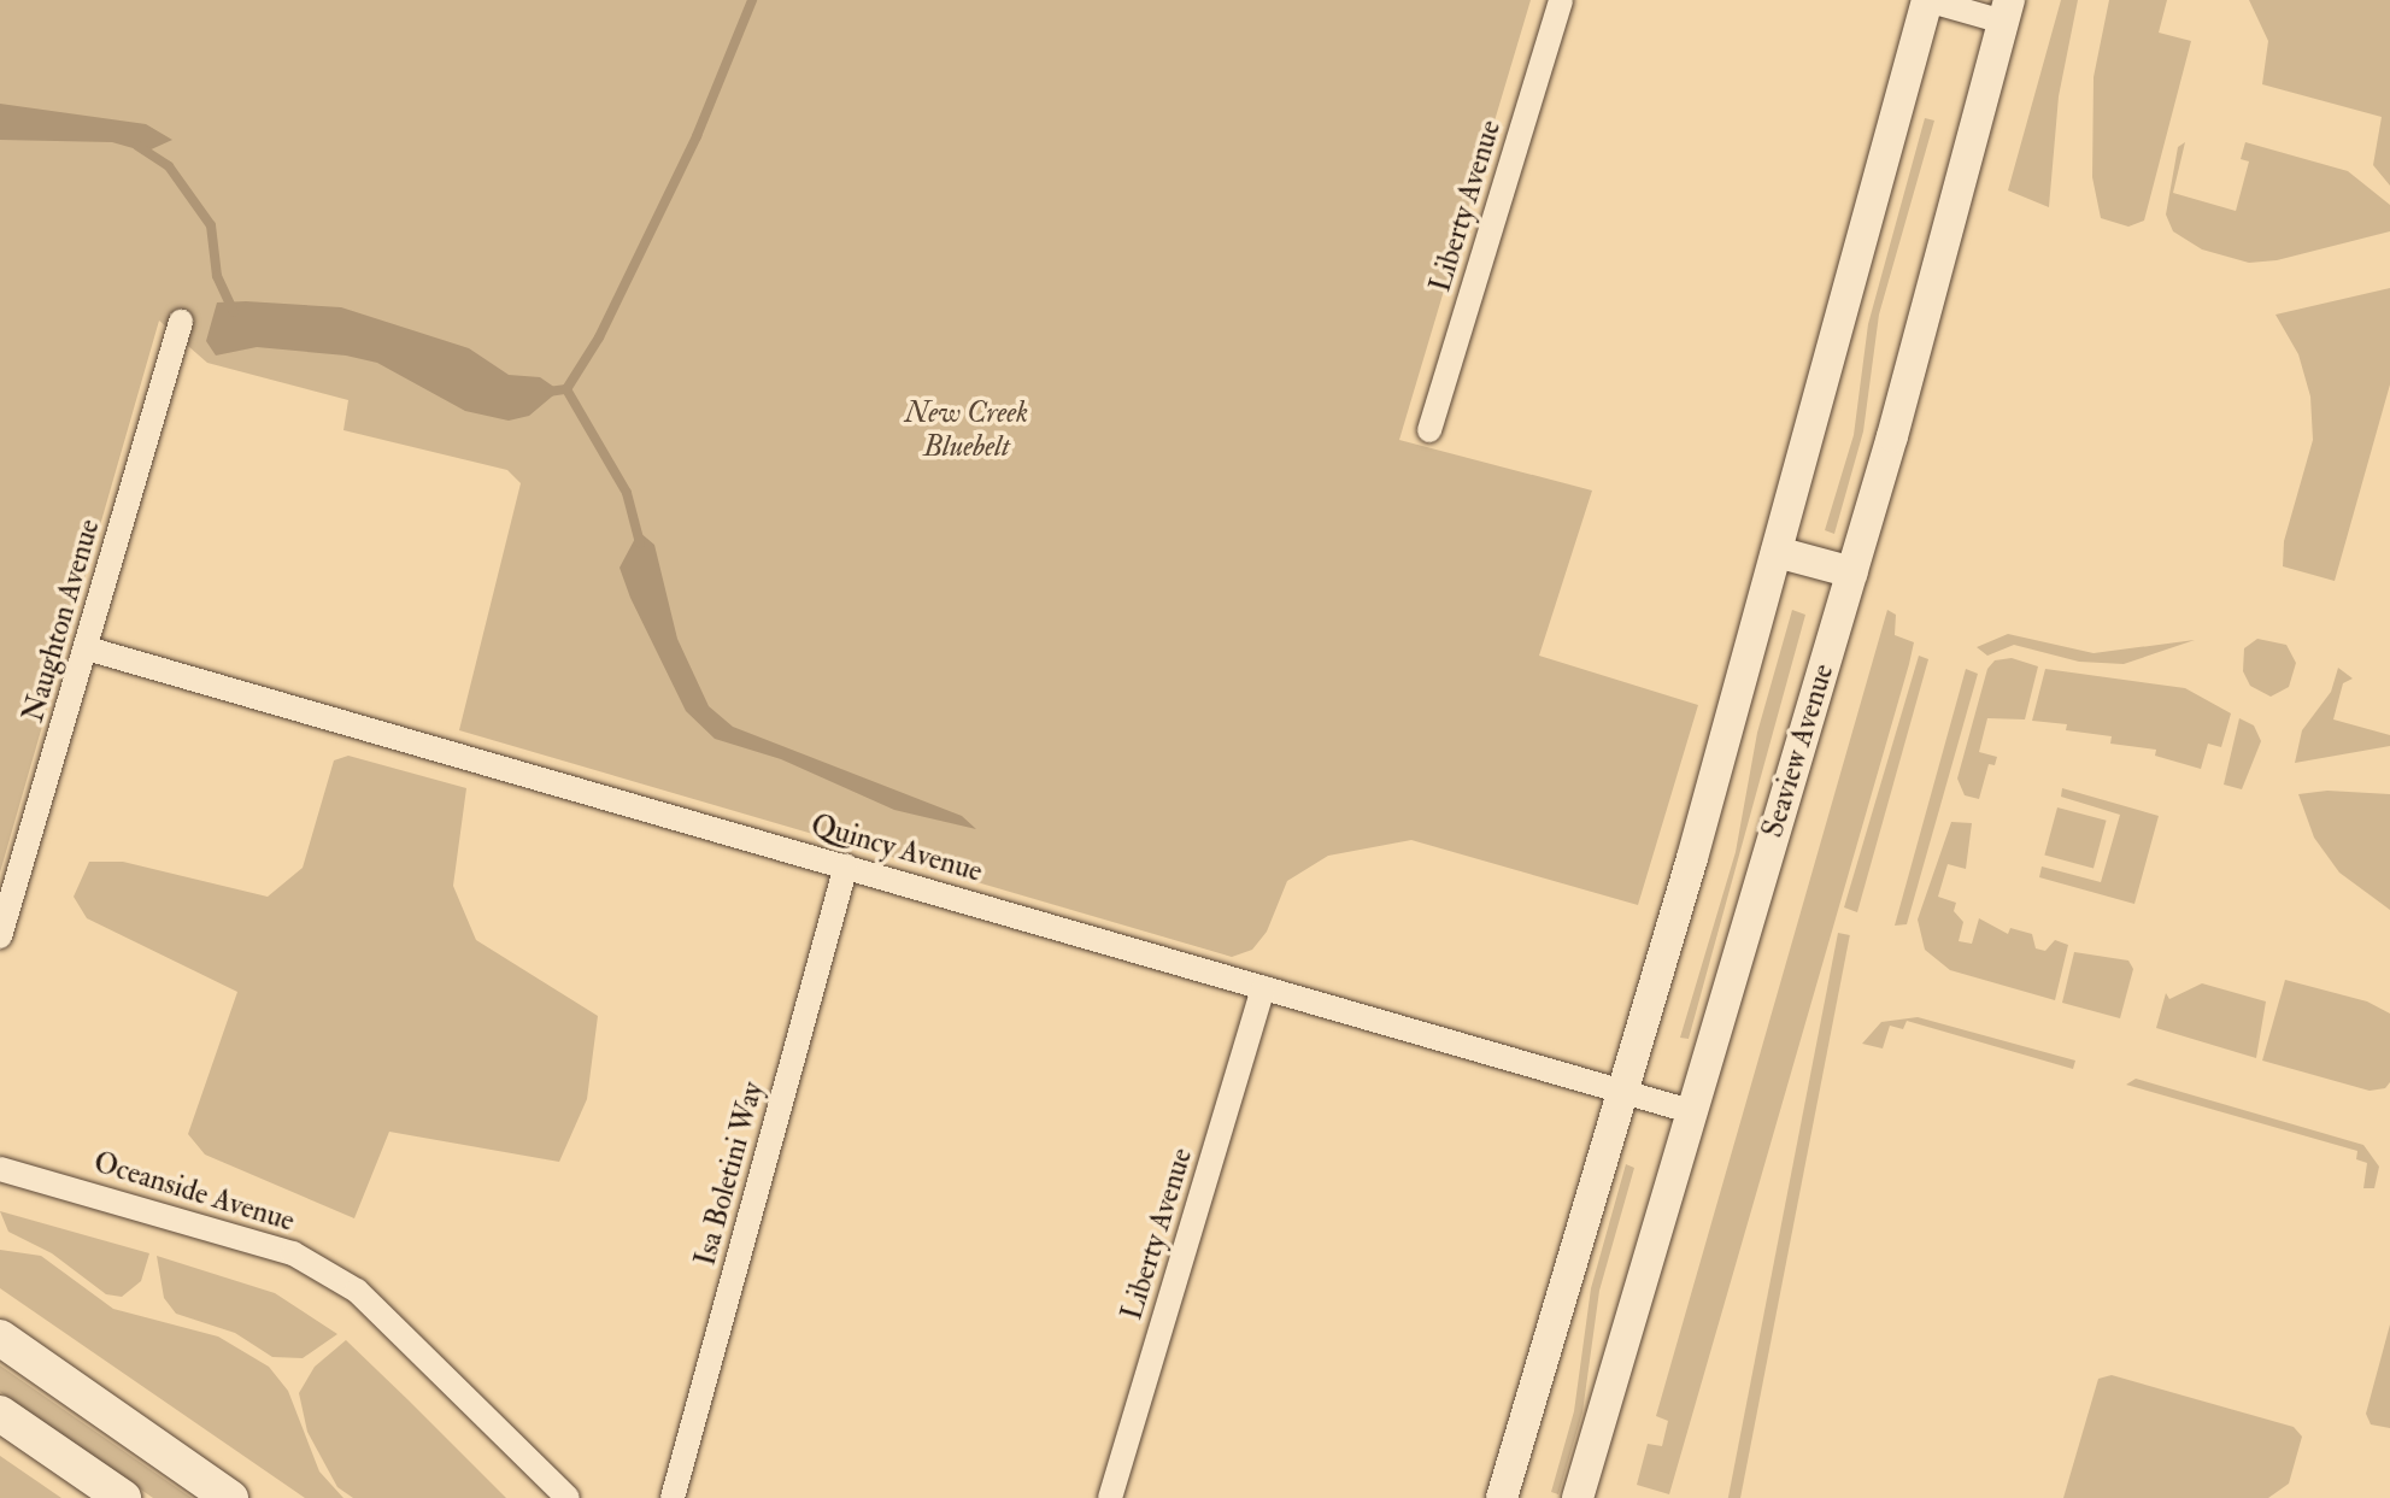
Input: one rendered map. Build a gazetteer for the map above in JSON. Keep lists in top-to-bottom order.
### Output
{
  "streets": {
    "street": [
      "Liberty Avenue",
      "Naughton Avenue",
      "Seaview Avenue",
      "Quincy Avenue",
      "Isa Boletini Way",
      "Oceanside Avenue"
    ]
  },
  "crossings": [
    ["Liberty Avenue", "Quincy Avenue"],
    ["Naughton Avenue", "Quincy Avenue"],
    ["Seaview Avenue", "Quincy Avenue"],
    ["Quincy Avenue", "Isa Boletini Way"]
  ],
  "parks": ["New Creek Bluebelt"]
}
